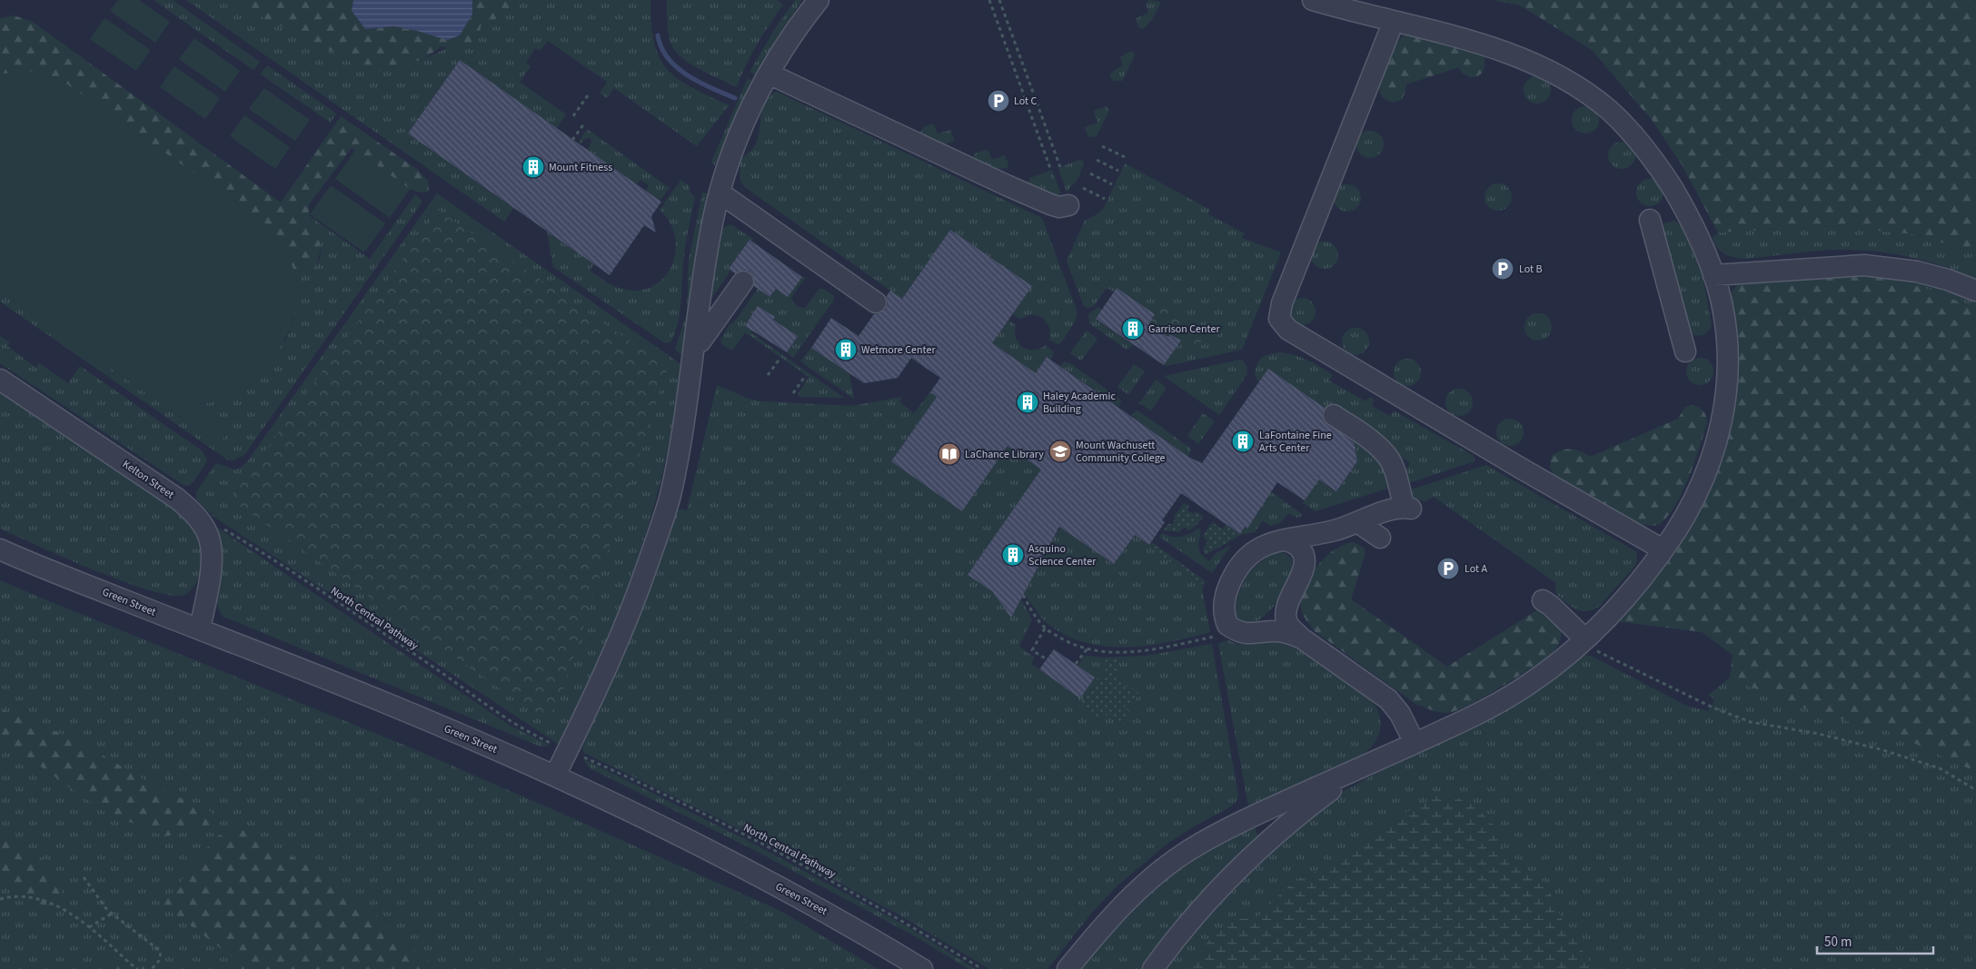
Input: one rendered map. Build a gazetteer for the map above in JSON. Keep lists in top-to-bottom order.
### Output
{
  "streets": {
    "street": ["Kelton Street", "Green Street"],
    "path": ["North Central Pathway"]
  },
  "crossings": [
    ["Kelton Street", "Green Street"]
  ],
  "places": {
    "parking": ["Lot C", "Lot B", "Lot A"],
    "building": [
      "Mount Fitness",
      "Garrison Center",
      "Wetmore Center",
      "Haley Academic Building",
      "LaFontaine Fine Arts Center",
      "Asquino Science Center"
    ],
    "school or university": ["Mount Wachusett Community College"],
    "library": ["LaChance Library"]
  },
  "scale_bar": "50 m"
}
